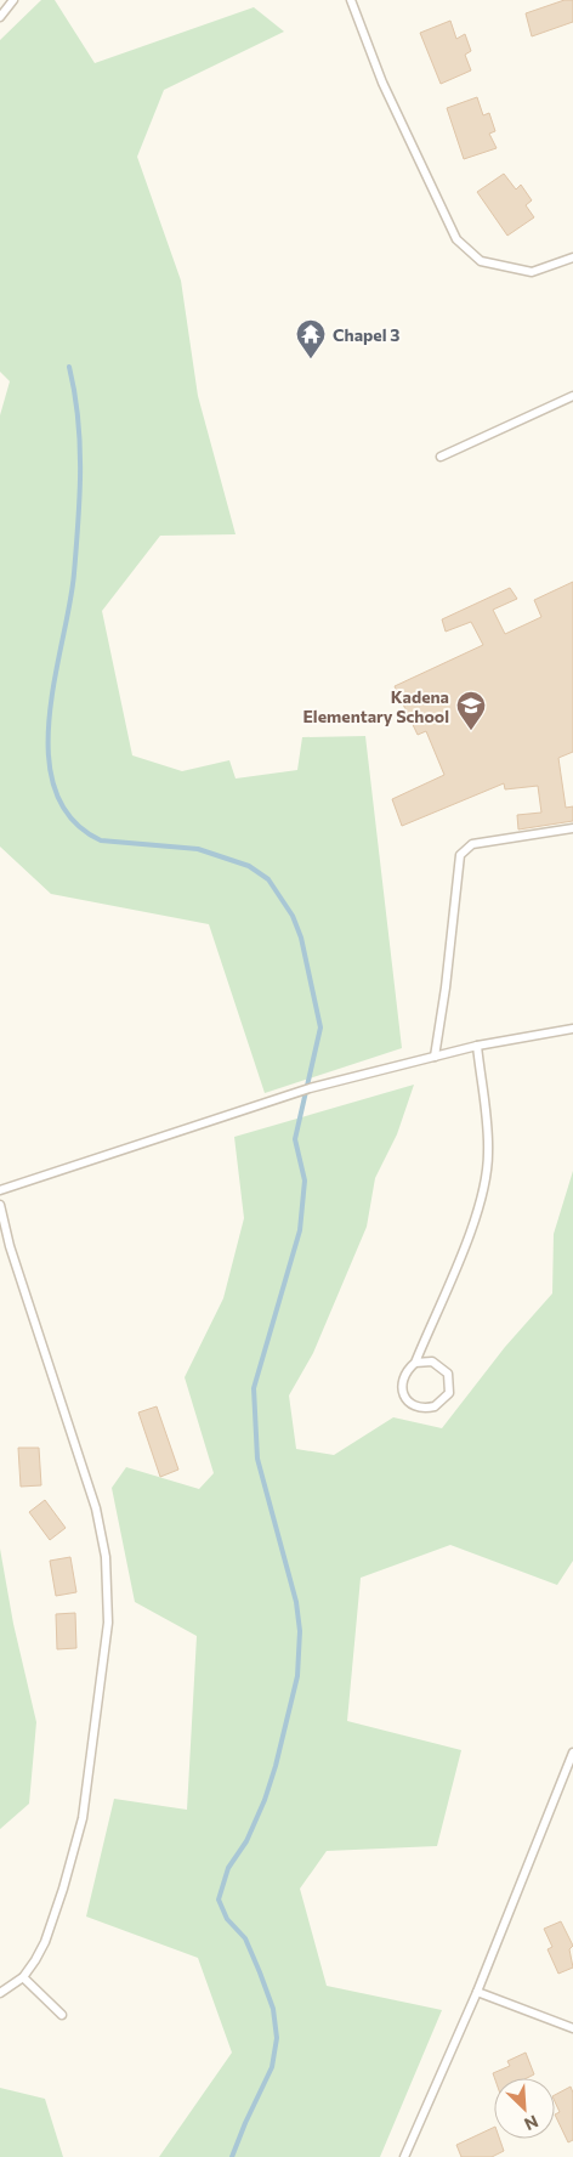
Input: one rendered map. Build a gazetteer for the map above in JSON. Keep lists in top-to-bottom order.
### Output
{
  "places": {
    "temple": ["Chapel 3"],
    "school or university": ["Kadena Elementary School"]
  },
  "north": "bottom right"
}
